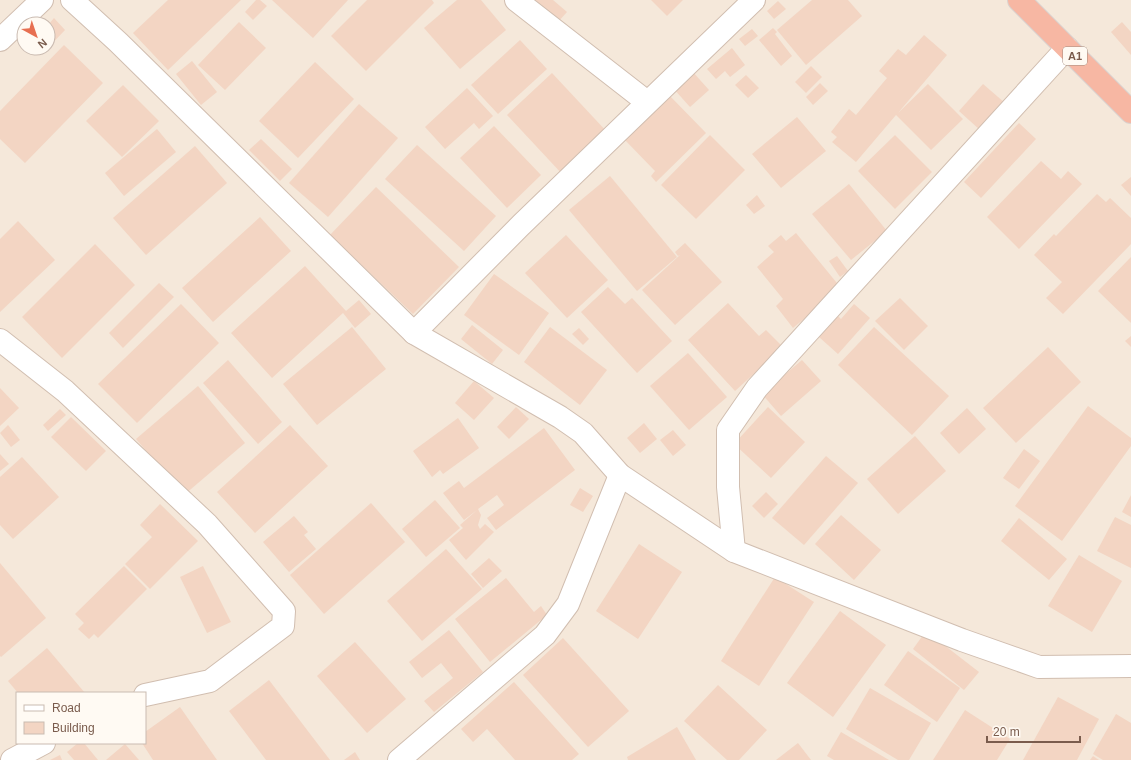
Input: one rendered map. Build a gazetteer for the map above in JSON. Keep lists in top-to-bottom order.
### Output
{
  "streets": {
    "highway": ["A1"]
  },
  "legend": ["Road", "Building"],
  "scale_bar": "20 m",
  "north": "bottom right"
}
